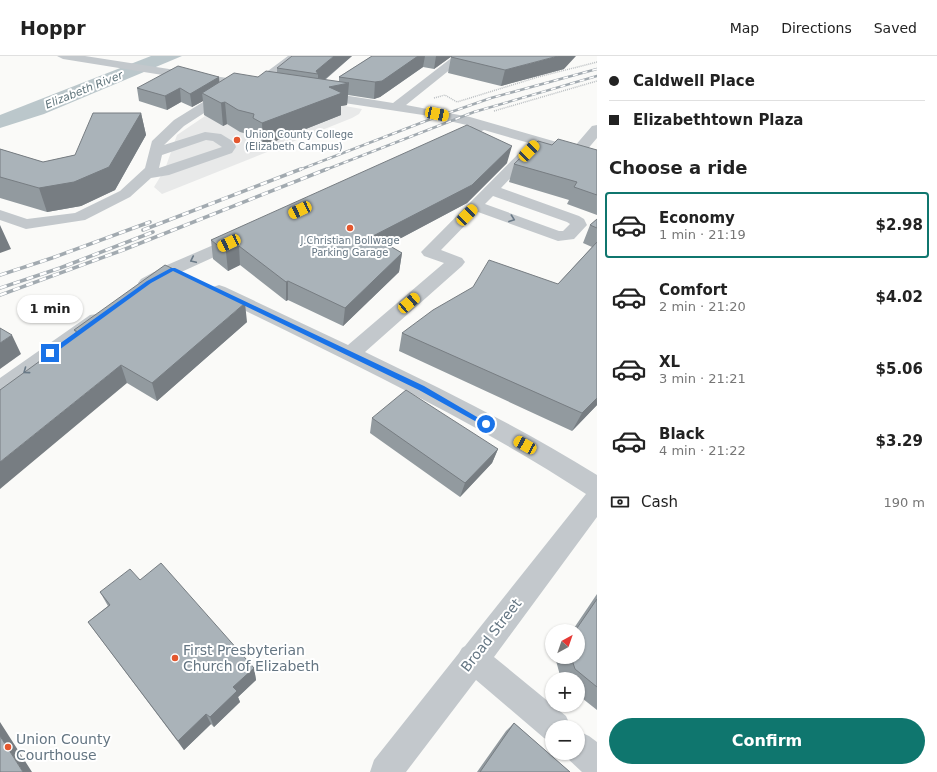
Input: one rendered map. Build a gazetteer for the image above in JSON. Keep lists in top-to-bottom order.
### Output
{
  "streets": {
    "street": ["Broad Street"]
  },
  "water": ["Elizabeth River"],
  "places": [
    "Union County College (Elizabeth Campus)",
    "J.Christian Bollwage Parking Garage",
    "First Presbyterian Church of Elizabeth",
    "Union County Courthouse"
  ],
  "north": "top right",
  "page": {
    "header": "Hoppr",
    "nav": ["Map", "Directions", "Saved"],
    "banner": ["Caldwell Place", "Elizabethtown Plaza"],
    "heading": "Choose a ride",
    "list": [
      {
        "name": "Economy",
        "note": "1 min · 21:19",
        "value": "$2.98"
      },
      {
        "name": "Comfort",
        "note": "2 min · 21:20",
        "value": "$4.02"
      },
      {
        "name": "XL",
        "note": "3 min · 21:21",
        "value": "$5.06"
      },
      {
        "name": "Black",
        "note": "4 min · 21:22",
        "value": "$3.29"
      }
    ],
    "bubble": "1 min",
    "pay": ["Cash", "190 m"],
    "map_buttons": ["+", "−"],
    "buttons": "Confirm"
  }
}
